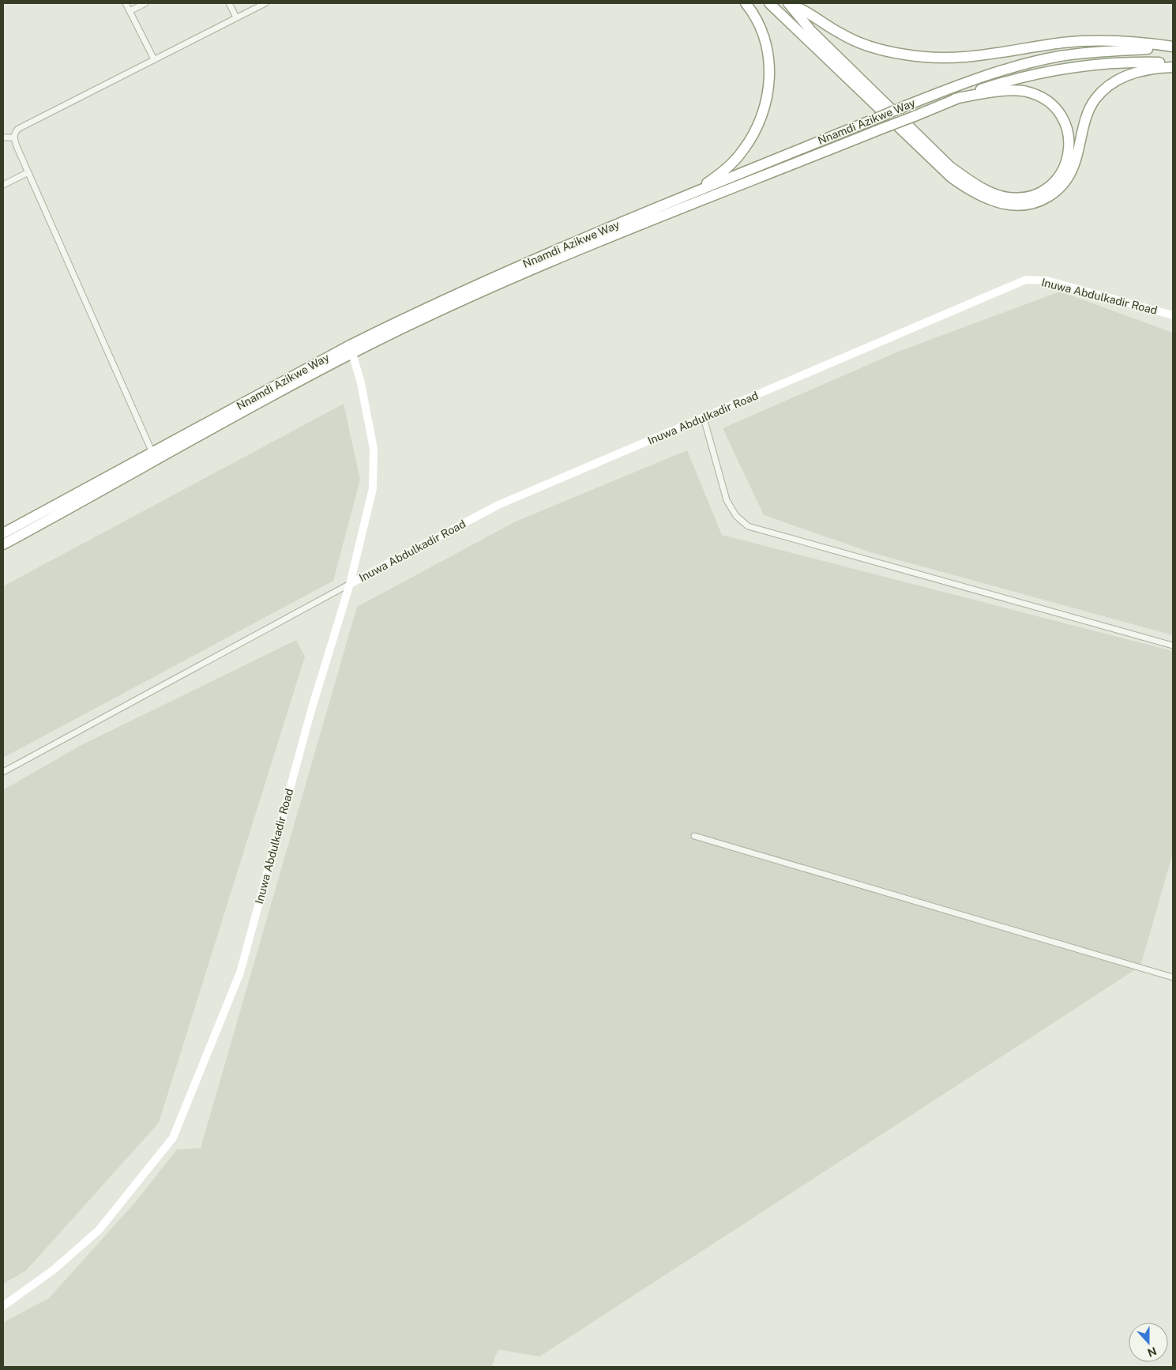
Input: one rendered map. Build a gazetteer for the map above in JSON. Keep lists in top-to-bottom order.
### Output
{
  "streets": {
    "highway": ["Nnamdi Azikwe Way"],
    "street": ["Inuwa Abdulkadir Road"]
  },
  "north": "bottom"
}
